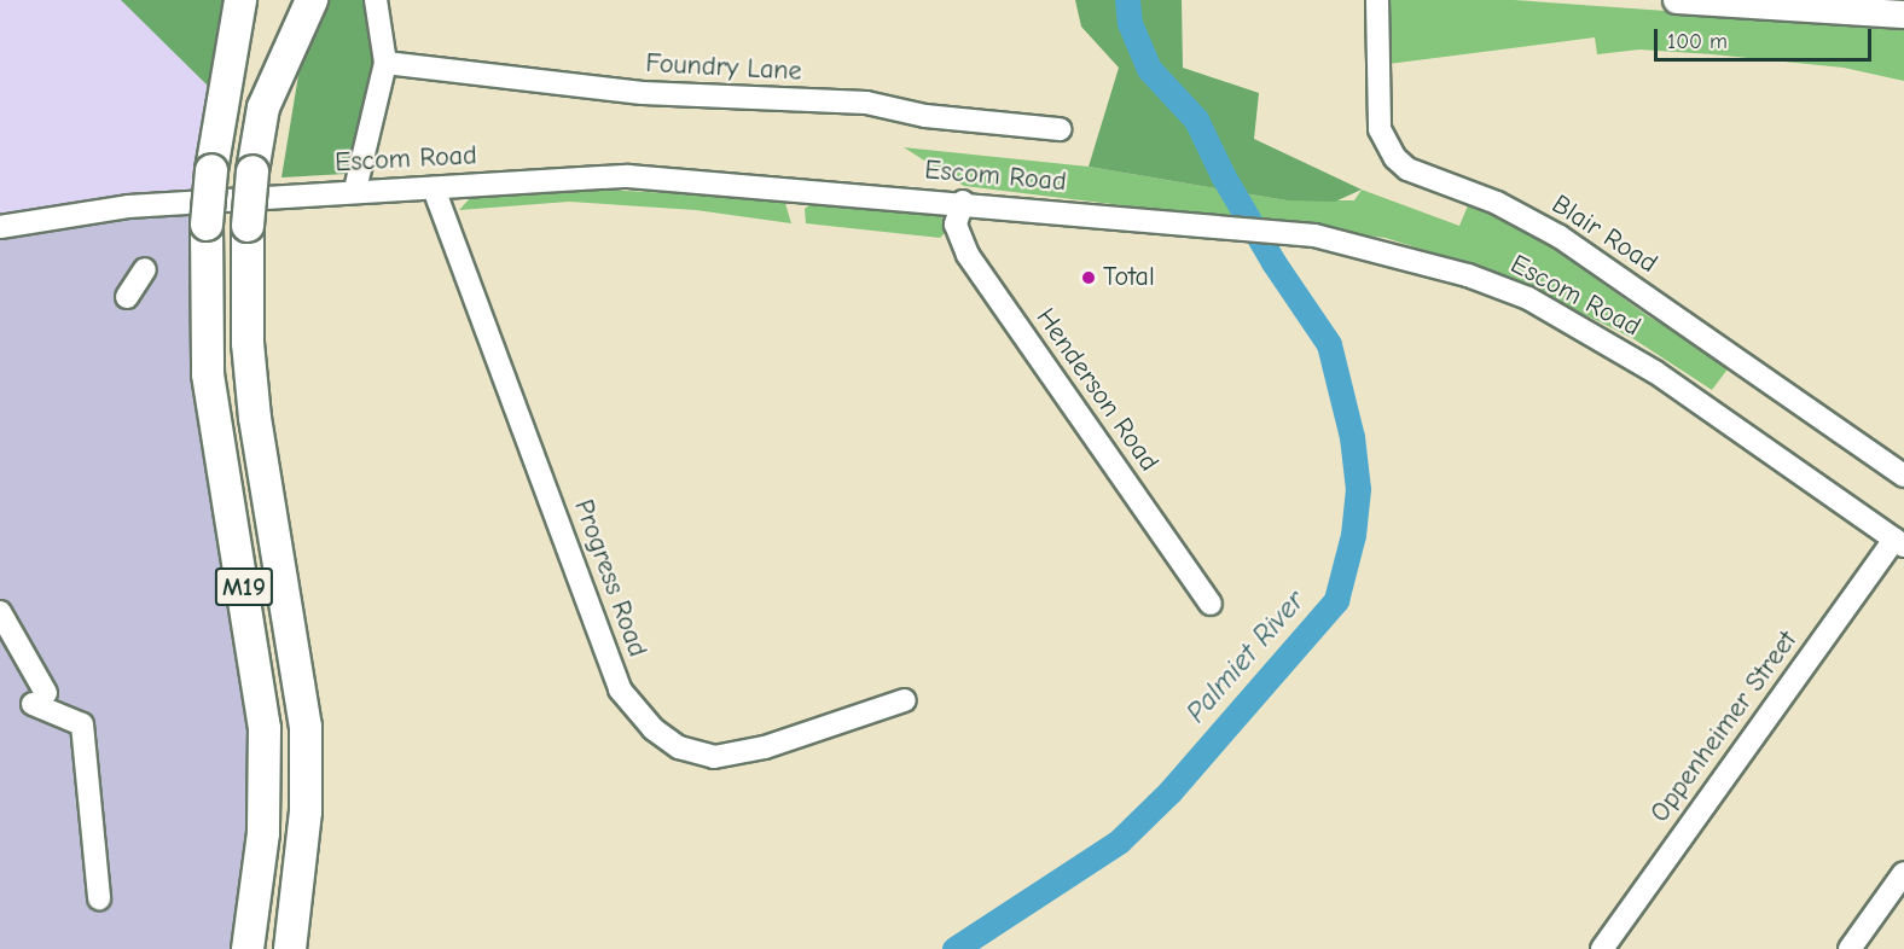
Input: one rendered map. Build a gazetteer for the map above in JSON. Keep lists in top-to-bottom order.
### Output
{
  "streets": {
    "highway": ["M19"],
    "street": [
      "Foundry Lane",
      "Escom Road",
      "Blair Road",
      "Henderson Road",
      "Progress Road",
      "Oppenheimer Street"
    ]
  },
  "crossings": [
    ["Escom Road", "Henderson Road"],
    ["Escom Road", "Progress Road"],
    ["Escom Road", "Oppenheimer Street"]
  ],
  "water": ["Palmiet River"],
  "places": ["Total"],
  "scale_bar": "100 m"
}
